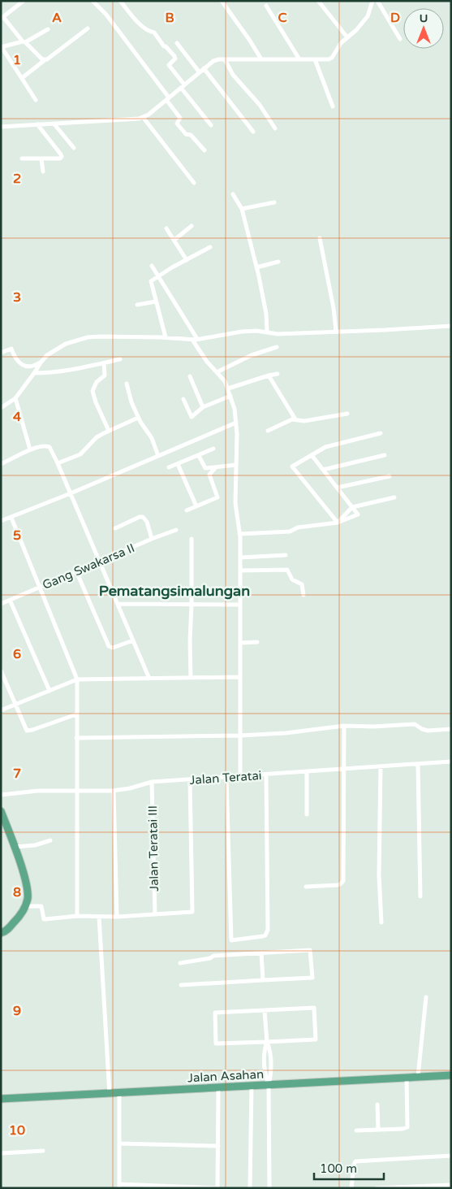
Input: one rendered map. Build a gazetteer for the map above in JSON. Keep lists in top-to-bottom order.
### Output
{
  "streets": {
    "main road": ["Jalan Asahan"],
    "street": ["Gang Swakarsa II", "Jalan Teratai", "Jalan Teratai III"]
  },
  "crossings": [
    ["Jalan Teratai", "Jalan Teratai III"]
  ],
  "districts": ["Pematangsimalungan"],
  "scale_bar": "100 m",
  "north": "top",
  "grid": {
    "columns": [
      "A",
      "B",
      "C",
      "D"
    ],
    "rows": [
      "1",
      "2",
      "3",
      "4",
      "5",
      "6",
      "7",
      "8",
      "9",
      "10"
    ]
  }
}
